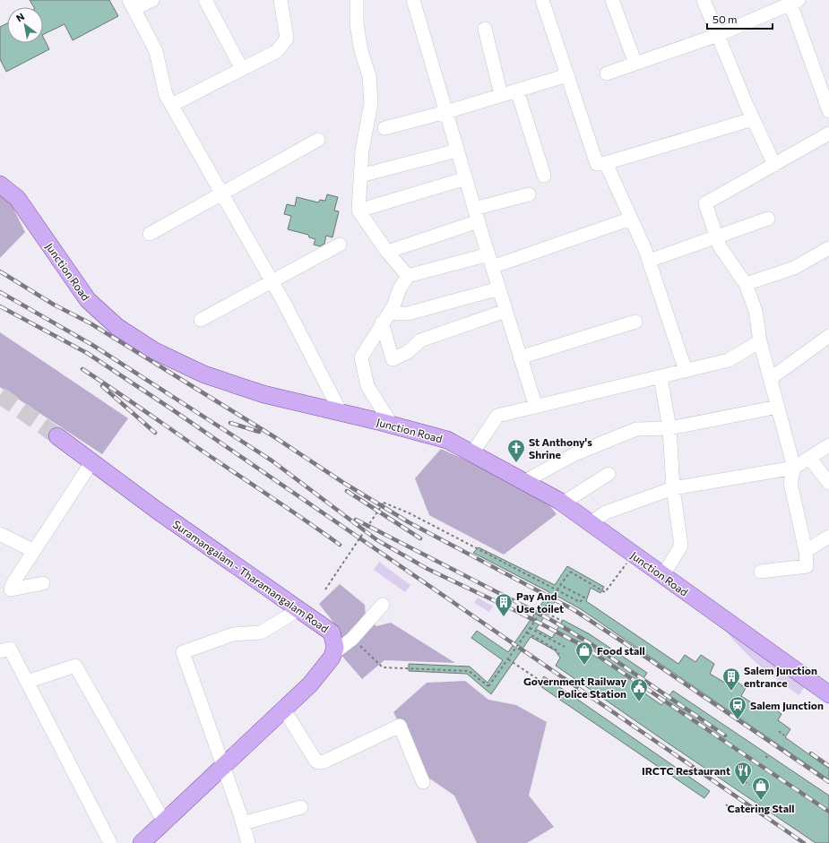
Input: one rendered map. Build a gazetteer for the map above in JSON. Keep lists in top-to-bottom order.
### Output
{
  "streets": {
    "main road": ["Junction Road", "Suramangalam - Tharamangalam Road"]
  },
  "places": {
    "church": ["St Anthony's Shrine"],
    "building": ["Pay And Use toilet", "Salem Junction entrance"],
    "shop": ["Food stall", "Catering Stall"],
    "public building": ["Government Railway Police Station"],
    "station": ["Salem Junction"],
    "restaurant": ["IRCTC Restaurant"]
  },
  "scale_bar": "50 m",
  "north": "top left"
}
